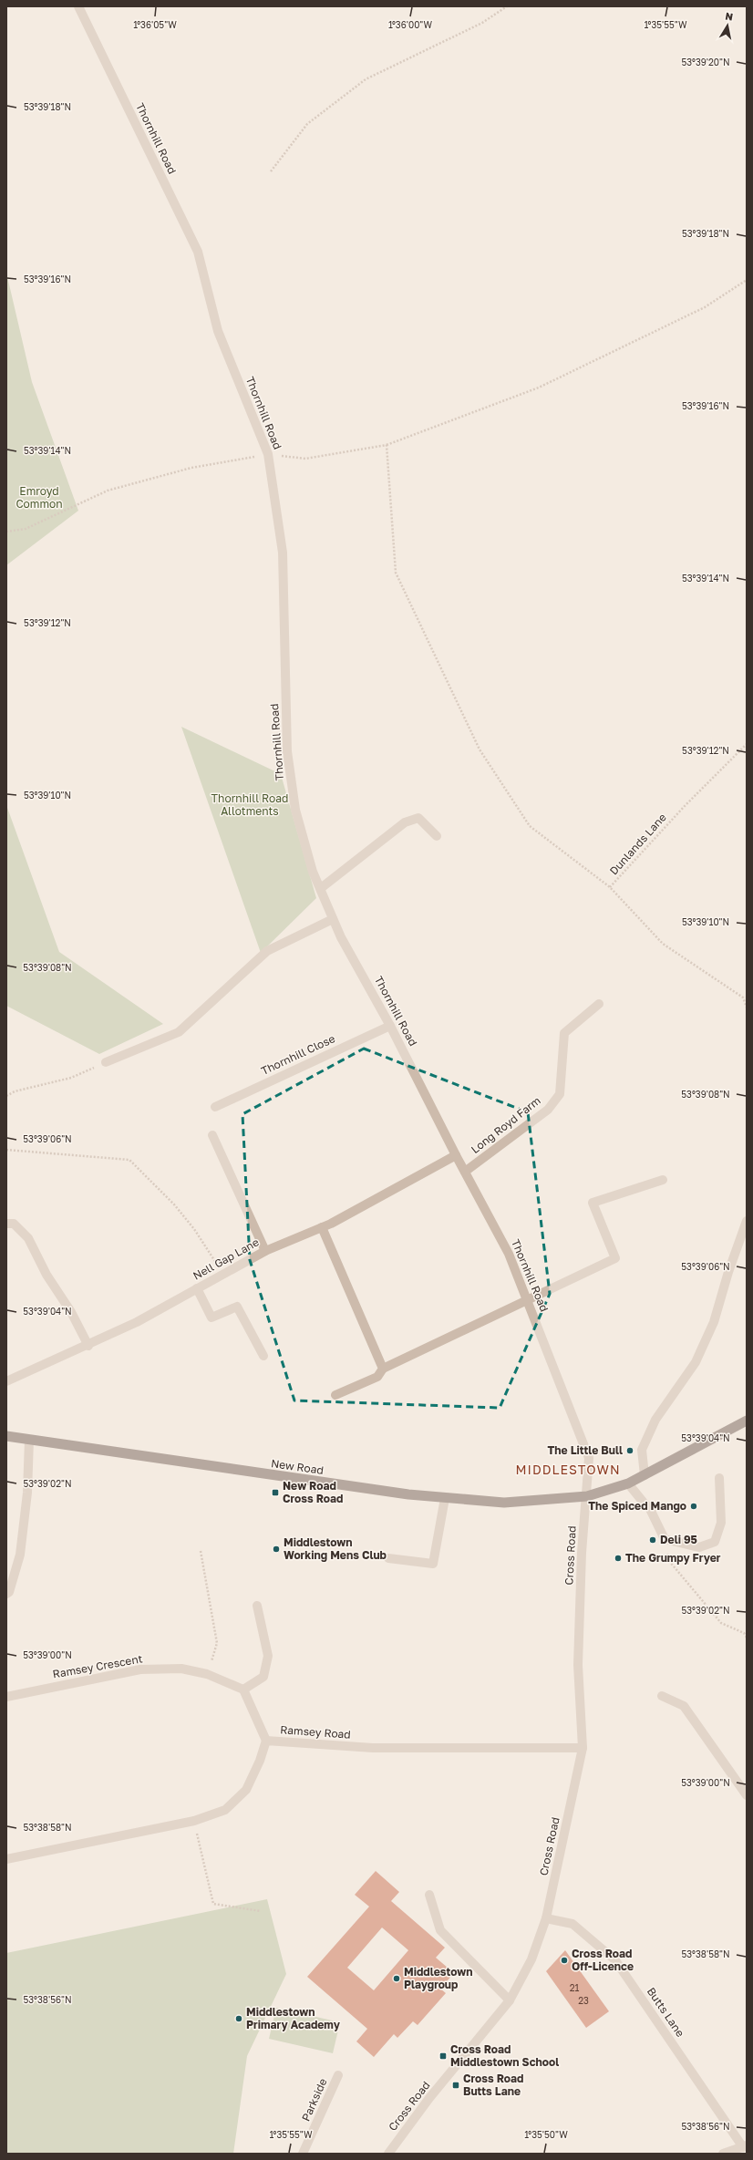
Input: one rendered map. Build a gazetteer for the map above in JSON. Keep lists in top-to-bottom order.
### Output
{
  "streets": {
    "highway": ["New Road"],
    "street": [
      "Thornhill Road",
      "Thornhill Close",
      "Long Royd Farm",
      "Nell Gap Lane",
      "Cross Road",
      "Ramsey Crescent",
      "Ramsey Road",
      "Butts Lane",
      "Parkside"
    ],
    "path": ["Dunlands Lane"]
  },
  "crossings": [
    ["Thornhill Road", "Thornhill Close"],
    ["Thornhill Road", "Long Royd Farm"],
    ["Thornhill Road", "Nell Gap Lane"],
    ["Thornhill Road", "New Road"],
    ["Thornhill Road", "Cross Road"],
    ["New Road", "Cross Road"],
    ["Cross Road", "Ramsey Road"],
    ["Cross Road", "Butts Lane"]
  ],
  "districts": ["MIDDLESTOWN"],
  "parks": ["Emroyd Common", "Thornhill Road Allotments"],
  "places": {
    "other": [
      "The Little Bull",
      "The Spiced Mango",
      "Deli 95",
      "Middlestown Working Mens Club",
      "The Grumpy Fryer",
      "Cross Road Off-Licence",
      "Middlestown Playgroup",
      "Middlestown Primary Academy"
    ],
    "transit": ["New Road Cross Road", "Cross Road Middlestown School", "Cross Road Butts Lane"]
  },
  "house_numbers": ["21", "23"],
  "north": "top",
  "coordinates": [
    "1°36'05\"W",
    "1°36'00\"W",
    "1°35'55\"W",
    "53°39'20\"N",
    "53°39'18\"N",
    "53°39'16\"N",
    "53°39'14\"N",
    "53°39'12\"N",
    "53°39'10\"N",
    "53°39'08\"N",
    "53°39'06\"N",
    "53°39'04\"N",
    "53°39'02\"N",
    "53°39'00\"N",
    "53°38'58\"N",
    "53°38'56\"N",
    "1°35'50\"W"
  ]
}
